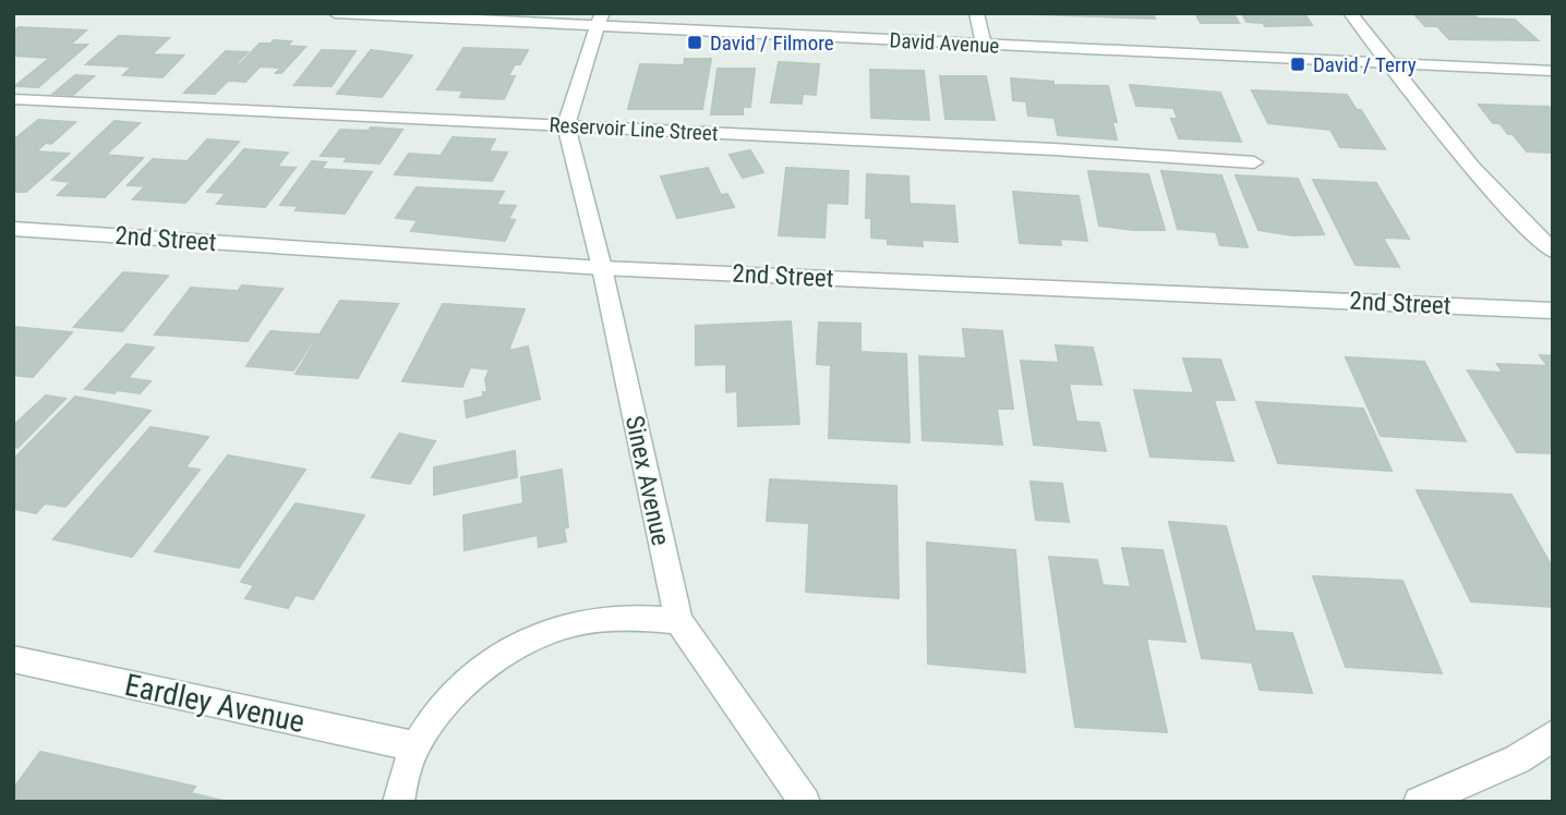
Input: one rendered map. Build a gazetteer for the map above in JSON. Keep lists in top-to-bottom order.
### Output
{
  "streets": {
    "street": [
      "David Avenue",
      "Reservoir Line Street",
      "2nd Street",
      "Sinex Avenue",
      "Eardley Avenue"
    ]
  },
  "crossings": [
    ["Reservoir Line Street", "Sinex Avenue"],
    ["2nd Street", "Sinex Avenue"]
  ],
  "places": {
    "transit": ["David / Filmore", "David / Terry"]
  }
}
